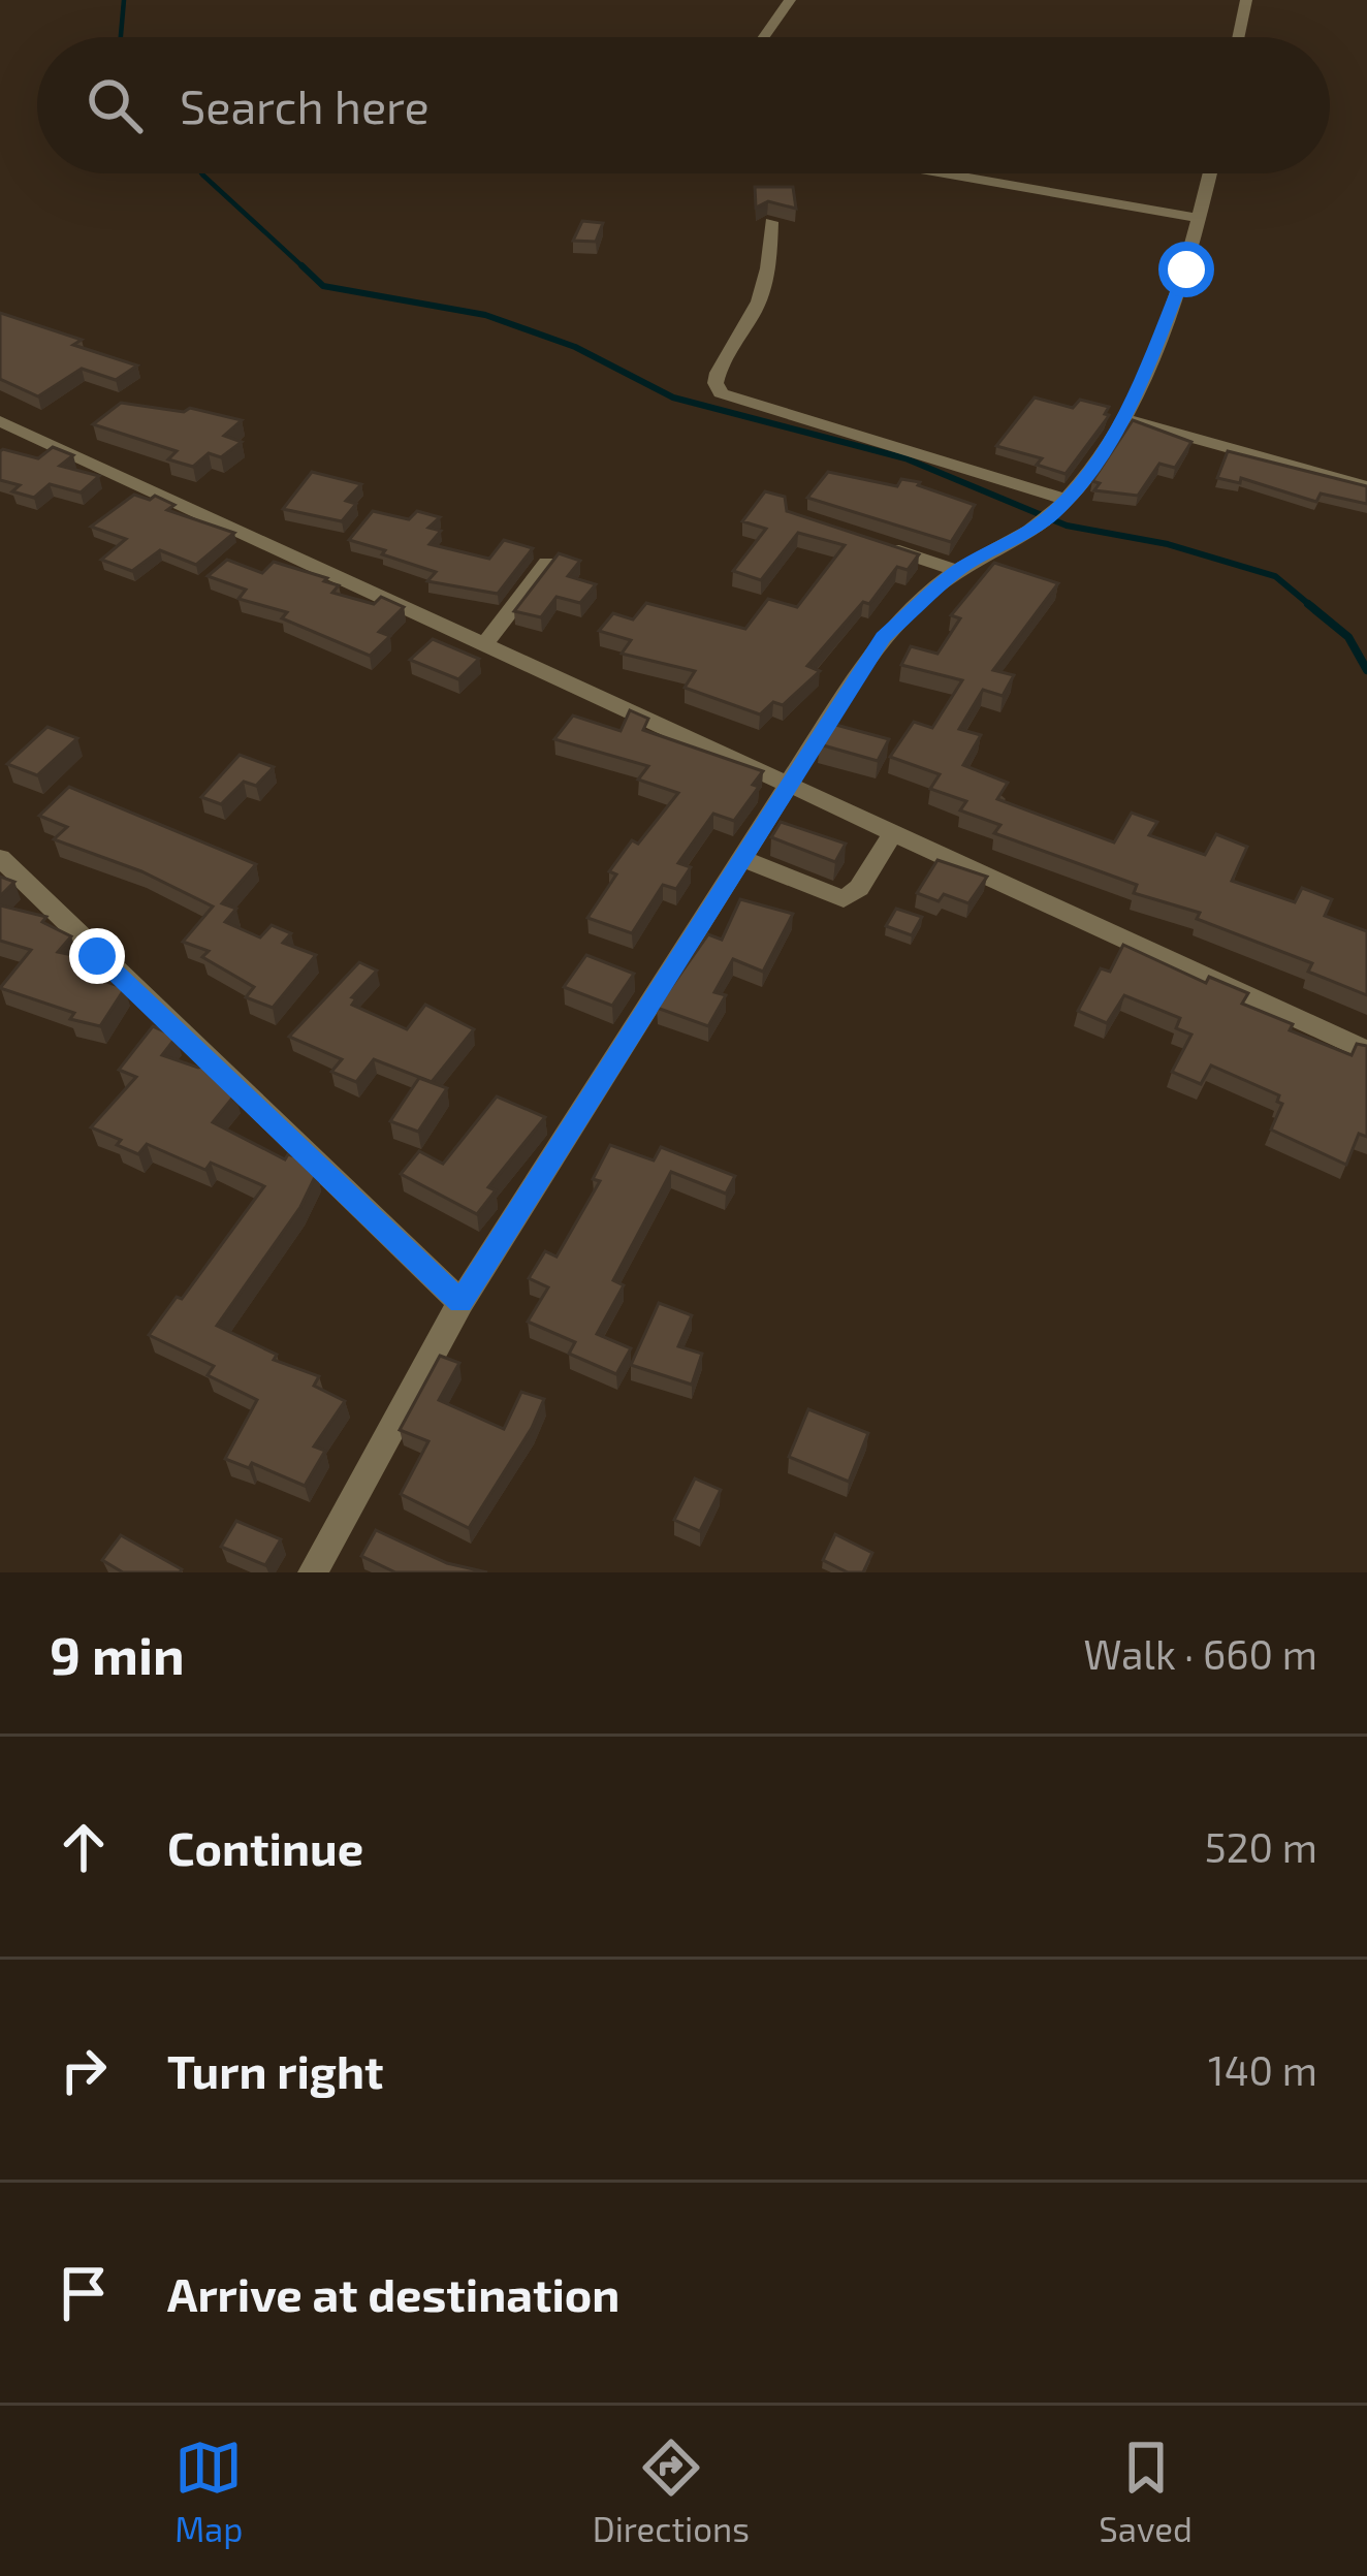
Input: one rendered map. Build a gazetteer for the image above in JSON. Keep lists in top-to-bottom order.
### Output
{
  "page": {
    "search": "Search here",
    "heading": ["9 min", "Walk · 660 m"],
    "list": [
      ["Continue", "520 m"],
      ["Turn right", "140 m"],
      "Arrive at destination"
    ],
    "nav": ["Map", "Directions", "Saved"]
  }
}
